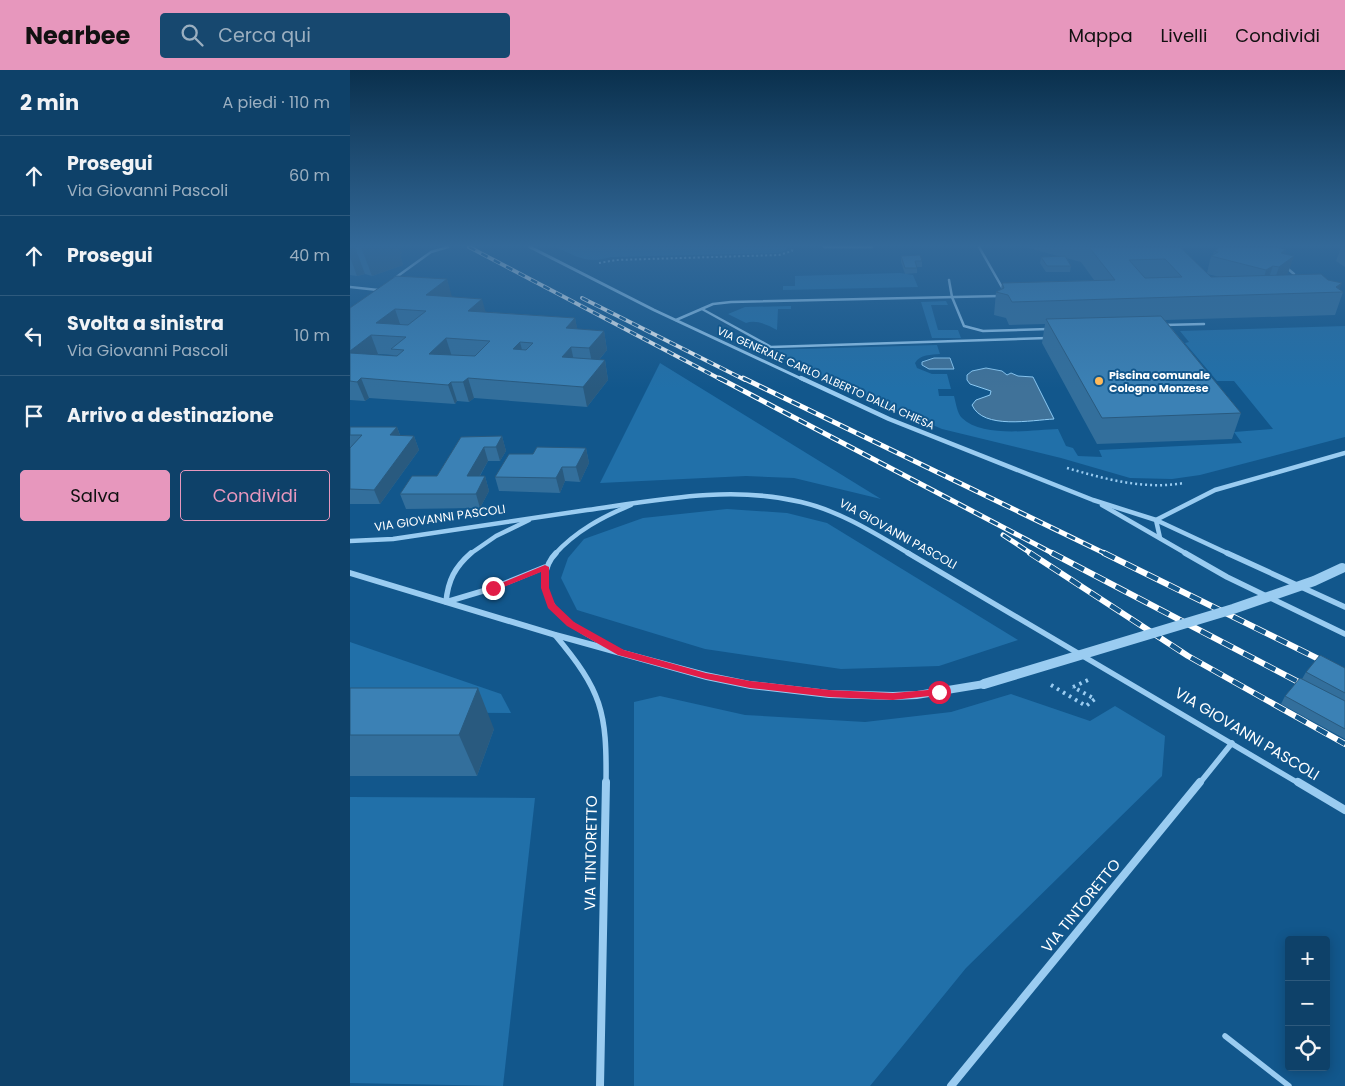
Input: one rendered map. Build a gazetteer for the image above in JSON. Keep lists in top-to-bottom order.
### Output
{
  "streets": {
    "street": ["VIA GENERALE CARLO ALBERTO DALLA CHIESA", "VIA GIOVANNI PASCOLI", "VIA TINTORETTO"]
  },
  "crossings": [
    ["VIA GIOVANNI PASCOLI", "VIA TINTORETTO"]
  ],
  "places": ["Piscina comunale Cologno Monzese"],
  "page": {
    "header": "Nearbee",
    "search": "Cerca qui",
    "nav": ["Mappa", "Livelli", "Condividi"],
    "heading": ["2 min", "A piedi · 110 m"],
    "list": [
      ["Prosegui", "Via Giovanni Pascoli", "60 m"],
      ["Prosegui", "40 m"],
      ["Svolta a sinistra", "Via Giovanni Pascoli", "10 m"],
      "Arrivo a destinazione"
    ],
    "buttons": ["Salva", "Condividi"],
    "map_buttons": ["+", "−"]
  }
}
